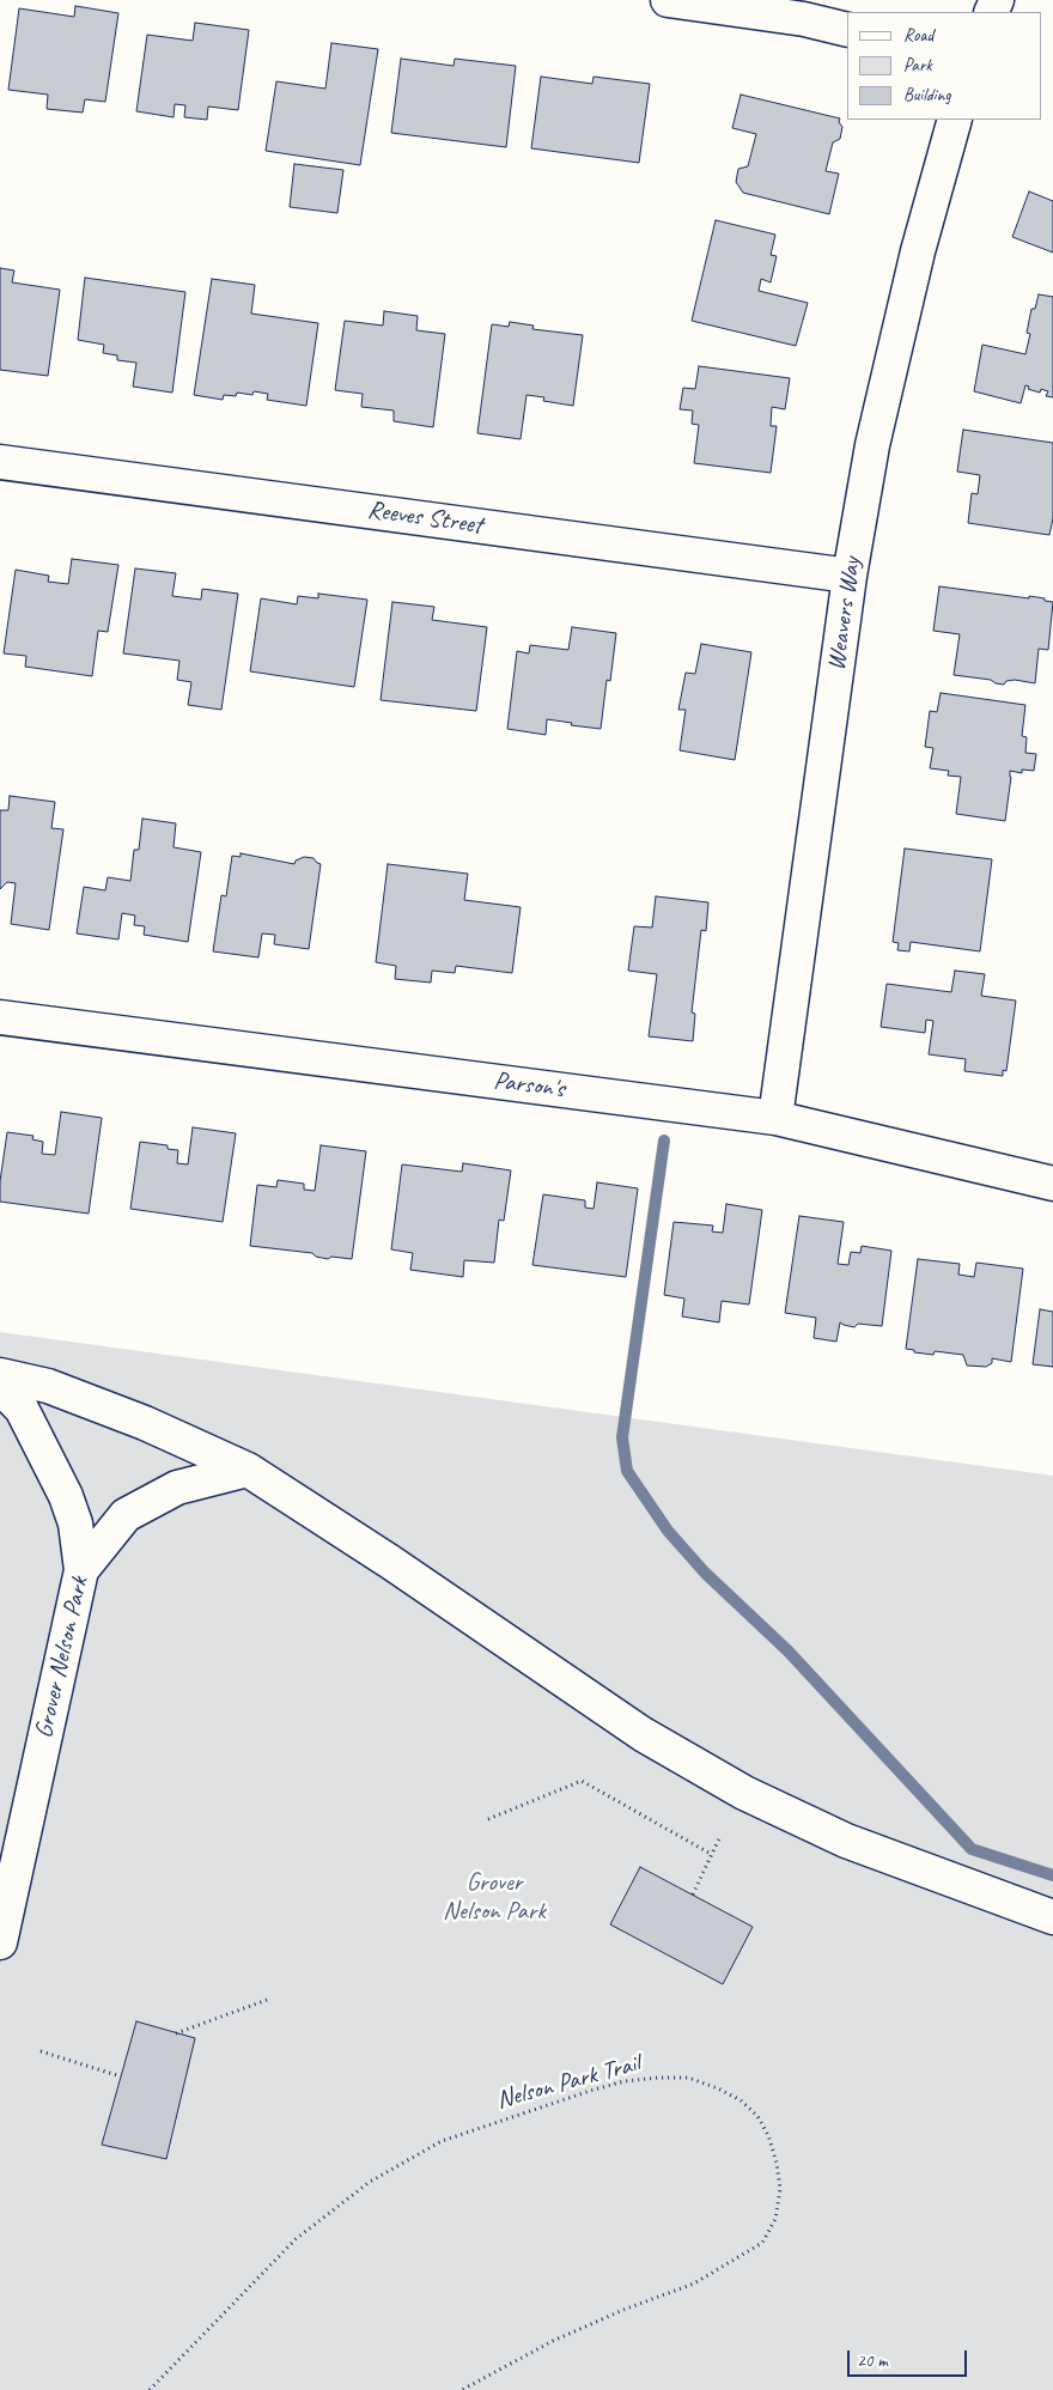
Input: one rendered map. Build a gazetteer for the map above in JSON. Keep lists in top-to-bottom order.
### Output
{
  "streets": {
    "street": [
      "Reeves Street",
      "Weavers Way",
      "Parson's",
      "Grover Nelson Park"
    ],
    "path": ["Nelson Park Trail"]
  },
  "crossings": [
    ["Reeves Street", "Weavers Way"],
    ["Weavers Way", "Parson's"]
  ],
  "parks": ["Grover Nelson Park"],
  "legend": ["Road", "Park", "Building"],
  "scale_bar": "20 m"
}
